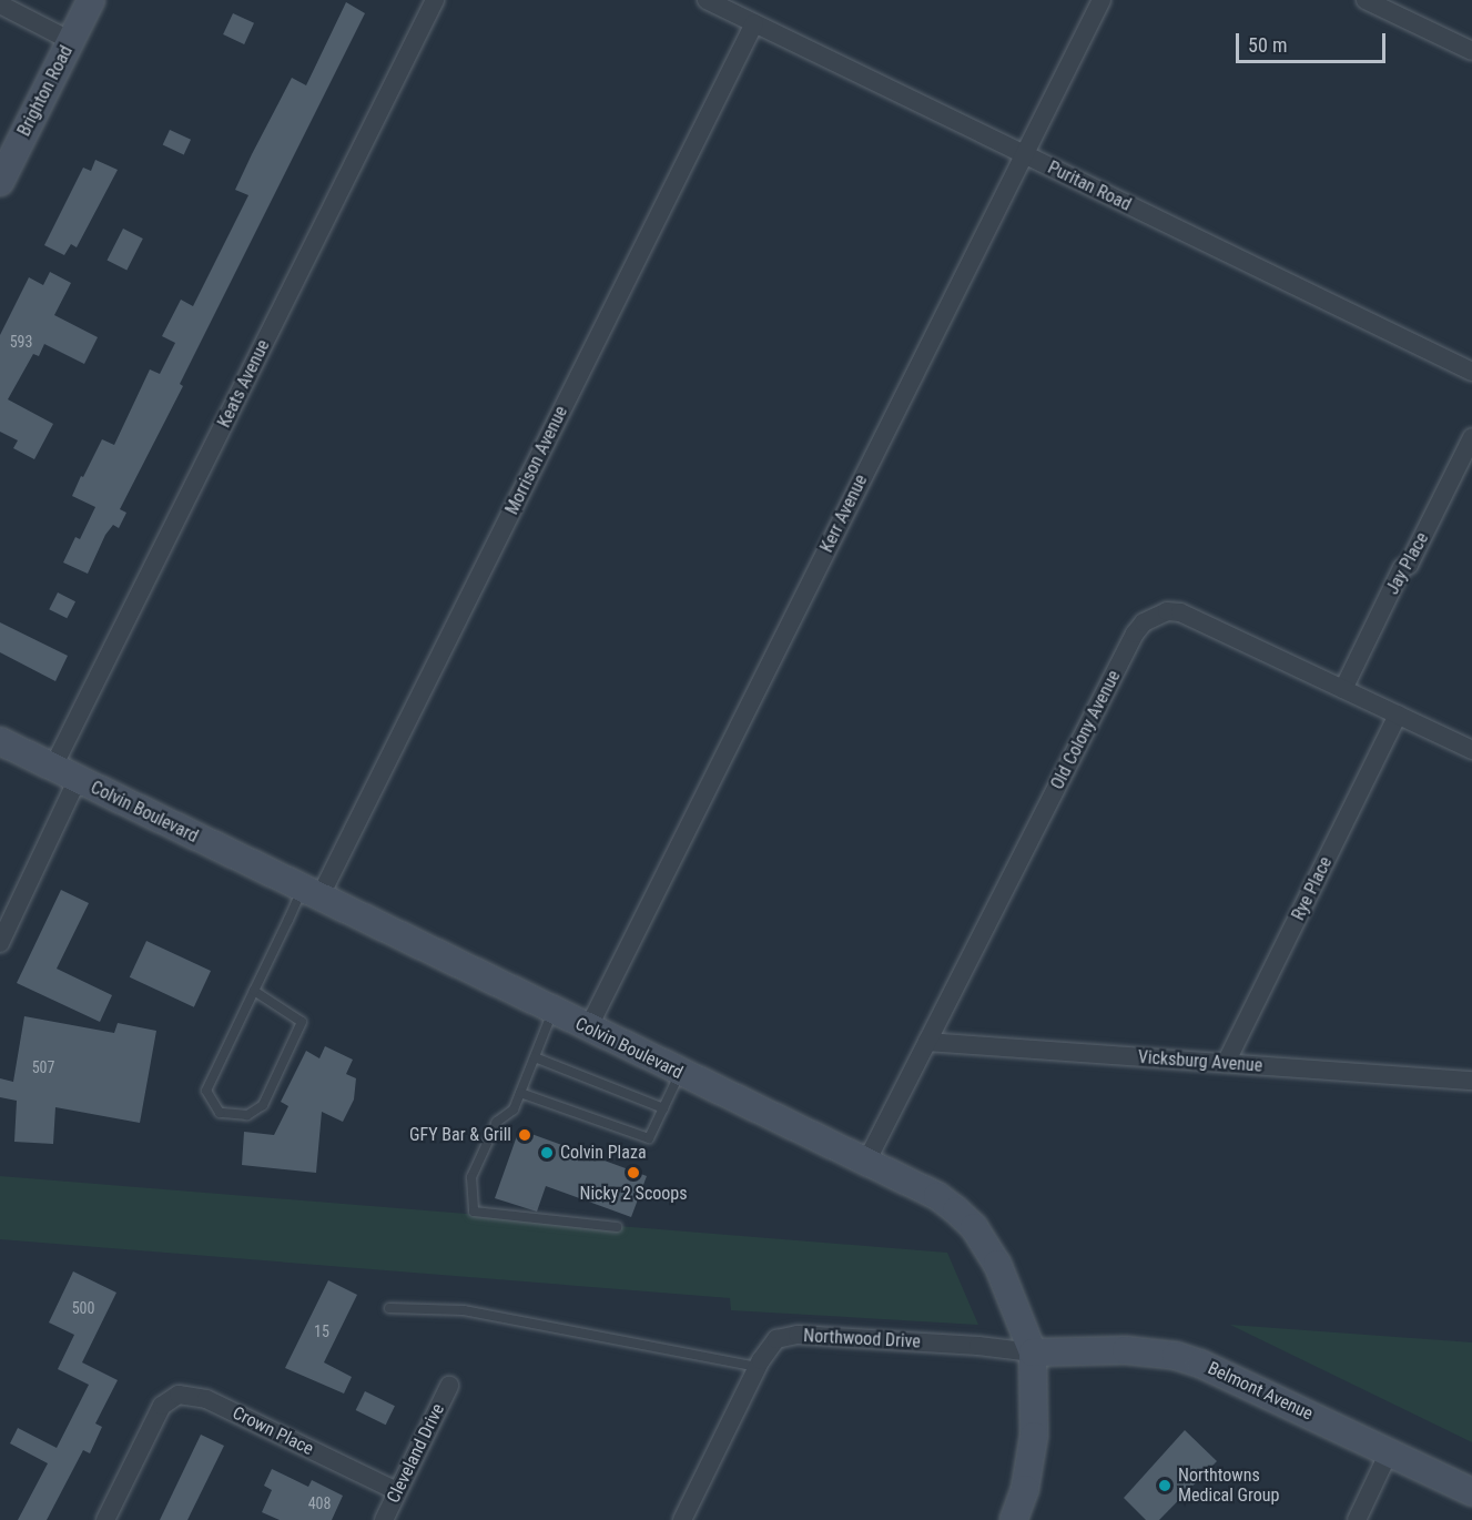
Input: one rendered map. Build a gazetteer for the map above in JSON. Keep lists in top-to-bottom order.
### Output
{
  "streets": {
    "street": [
      "Brighton Road",
      "Puritan Road",
      "Keats Avenue",
      "Morrison Avenue",
      "Kerr Avenue",
      "Jay Place",
      "Old Colony Avenue",
      "Colvin Boulevard",
      "Rye Place",
      "Vicksburg Avenue",
      "Northwood Drive",
      "Belmont Avenue",
      "Crown Place",
      "Cleveland Drive"
    ]
  },
  "crossings": [
    ["Puritan Road", "Morrison Avenue"],
    ["Puritan Road", "Kerr Avenue"],
    ["Keats Avenue", "Colvin Boulevard"],
    ["Morrison Avenue", "Colvin Boulevard"],
    ["Kerr Avenue", "Colvin Boulevard"],
    ["Jay Place", "Old Colony Avenue"],
    ["Old Colony Avenue", "Colvin Boulevard"],
    ["Old Colony Avenue", "Rye Place"],
    ["Old Colony Avenue", "Vicksburg Avenue"],
    ["Colvin Boulevard", "Northwood Drive"],
    ["Colvin Boulevard", "Belmont Avenue"],
    ["Rye Place", "Vicksburg Avenue"],
    ["Northwood Drive", "Belmont Avenue"],
    ["Crown Place", "Cleveland Drive"]
  ],
  "places": [
    "GFY Bar & Grill",
    "Colvin Plaza",
    "Nicky 2 Scoops",
    "Northtowns Medical Group"
  ],
  "house_numbers": [
    "593",
    "507",
    "500",
    "15",
    "408"
  ],
  "scale_bar": "50 m"
}
